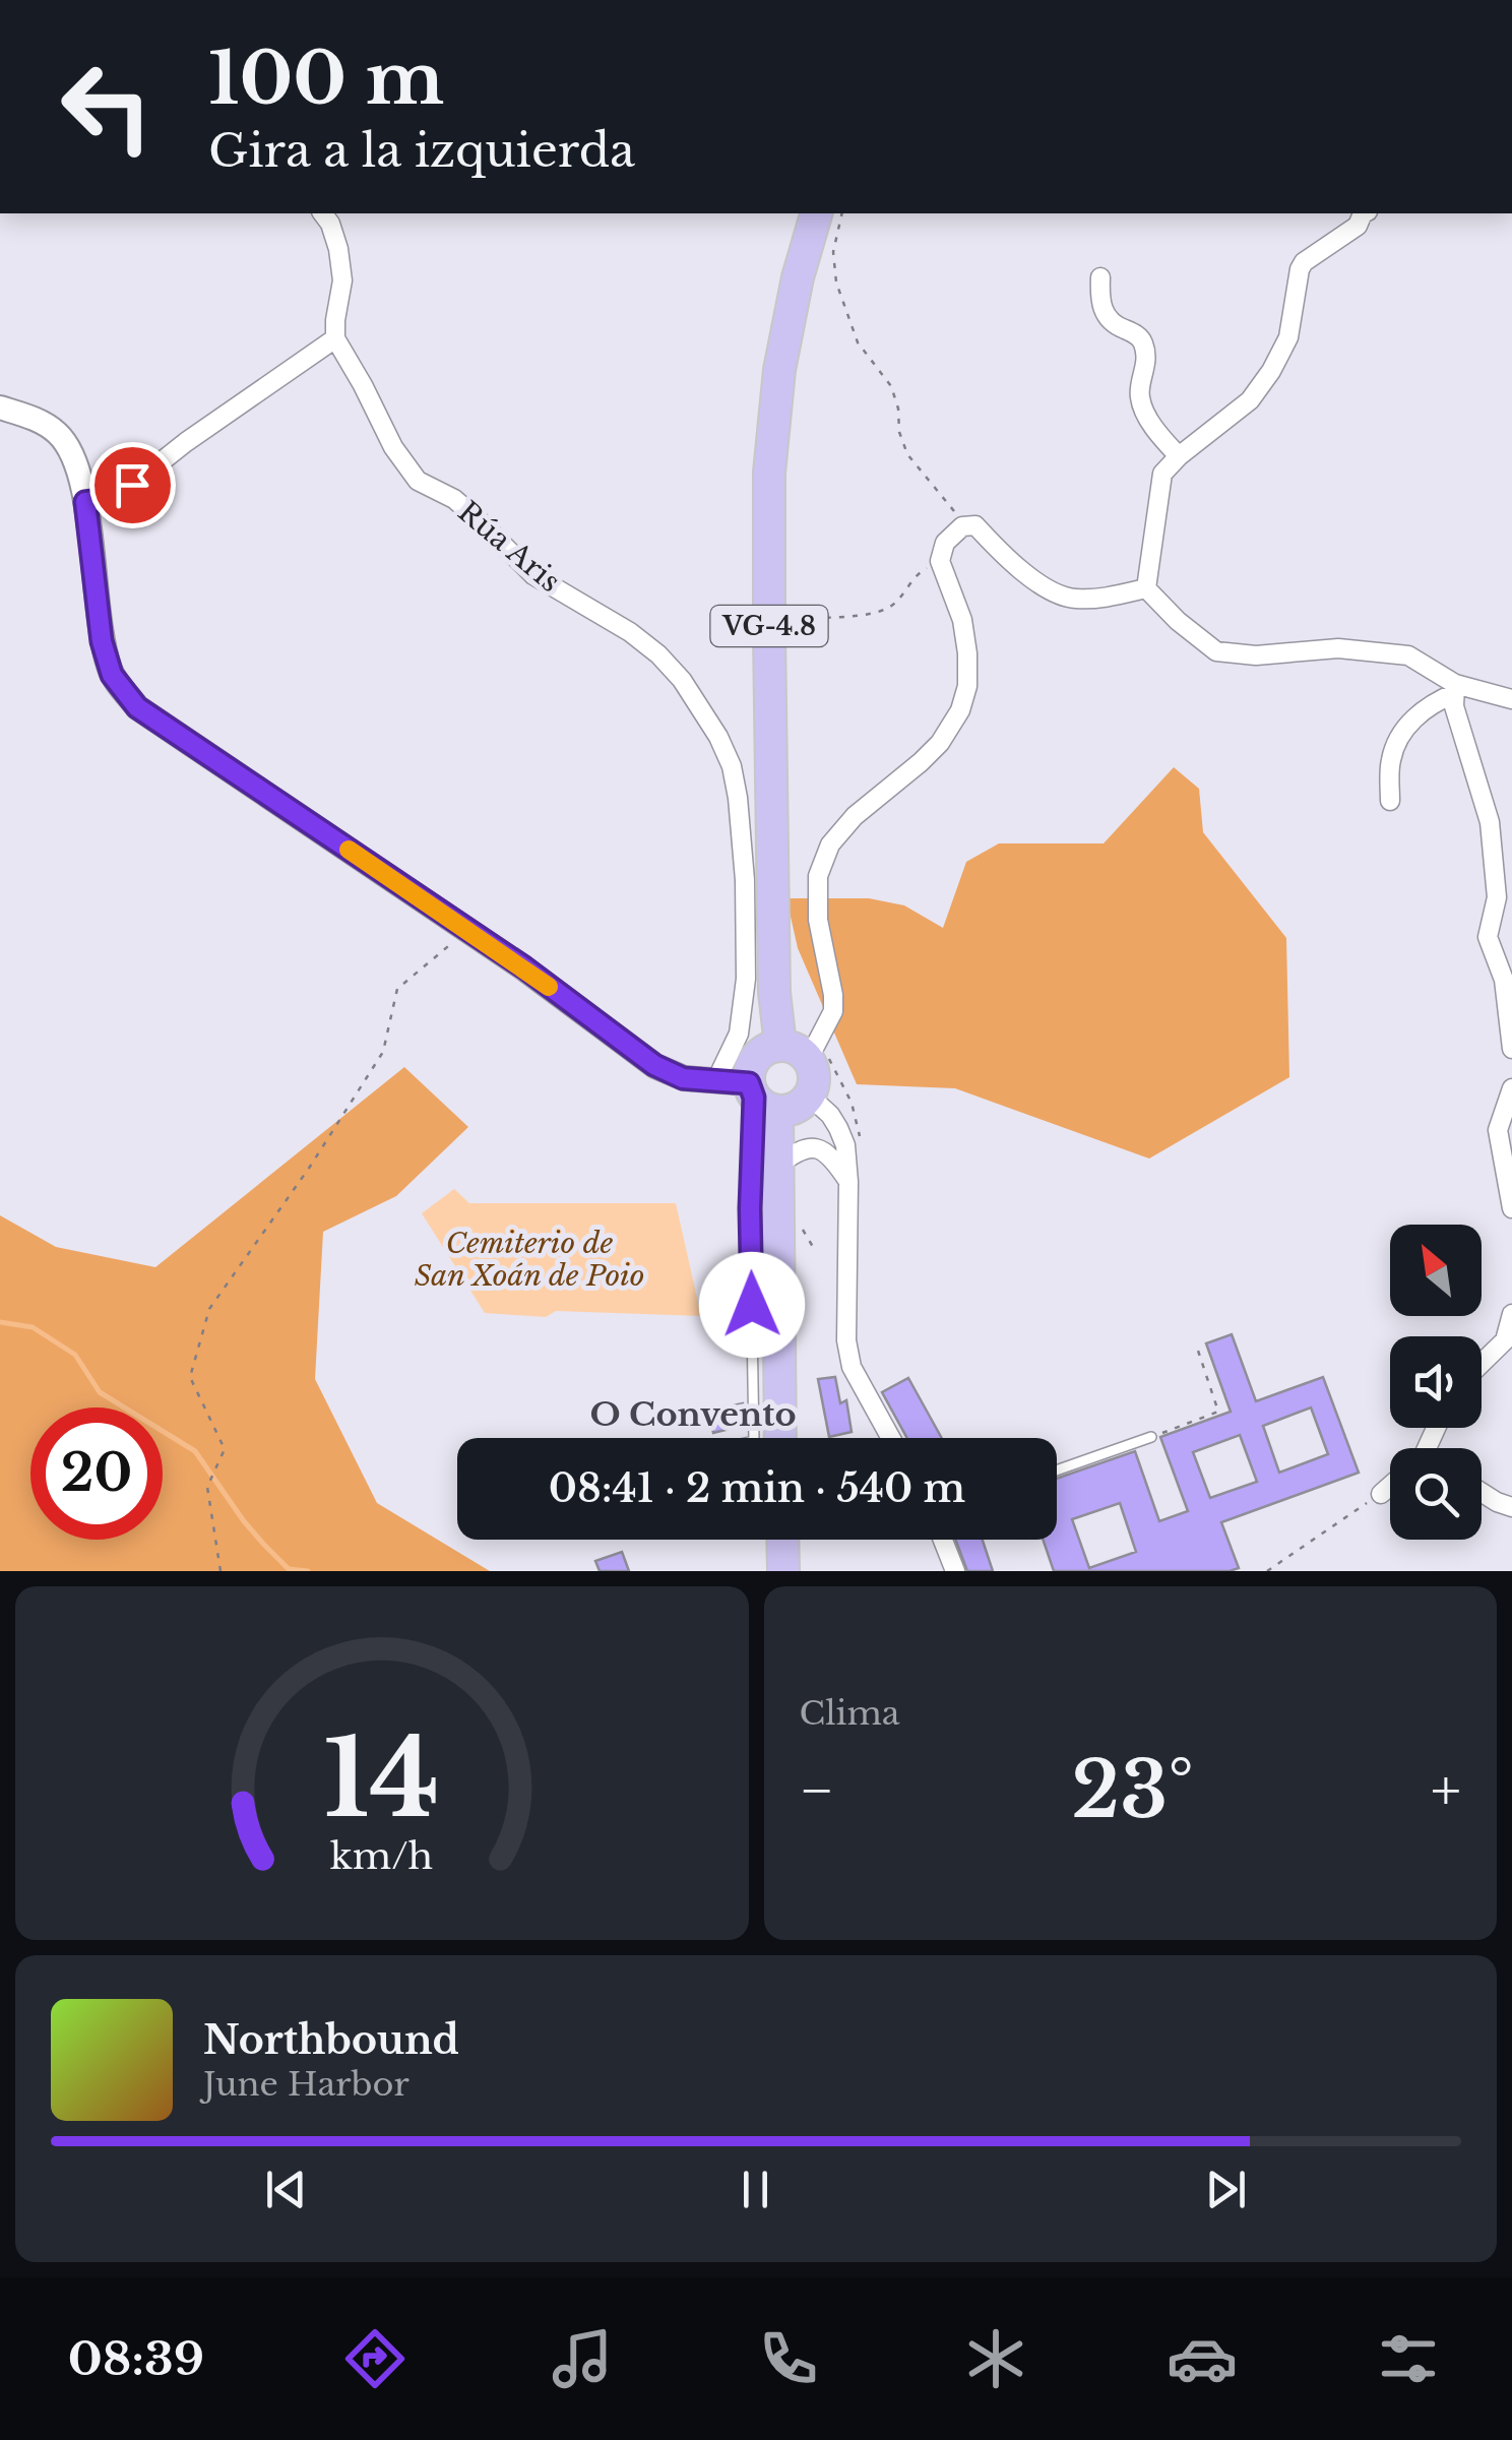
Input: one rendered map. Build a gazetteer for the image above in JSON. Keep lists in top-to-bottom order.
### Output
{
  "streets": {
    "highway": ["VG-4.8"],
    "street": ["Rúa Aris"]
  },
  "districts": ["O Convento"],
  "parks": ["Cemiterio de San Xoán de Poio"],
  "north": "top left",
  "page": {
    "turn": ["100 m", "Gira a la izquierda"],
    "limit": "20",
    "trip": "08:41 · 2 min · 540 m",
    "tile": "Clima",
    "heat": ["−", "23°", "+"],
    "song": ["Northbound", "June Harbor"],
    "tabs": "08:39",
    "gauge": ["14", "km/h"]
  }
}
